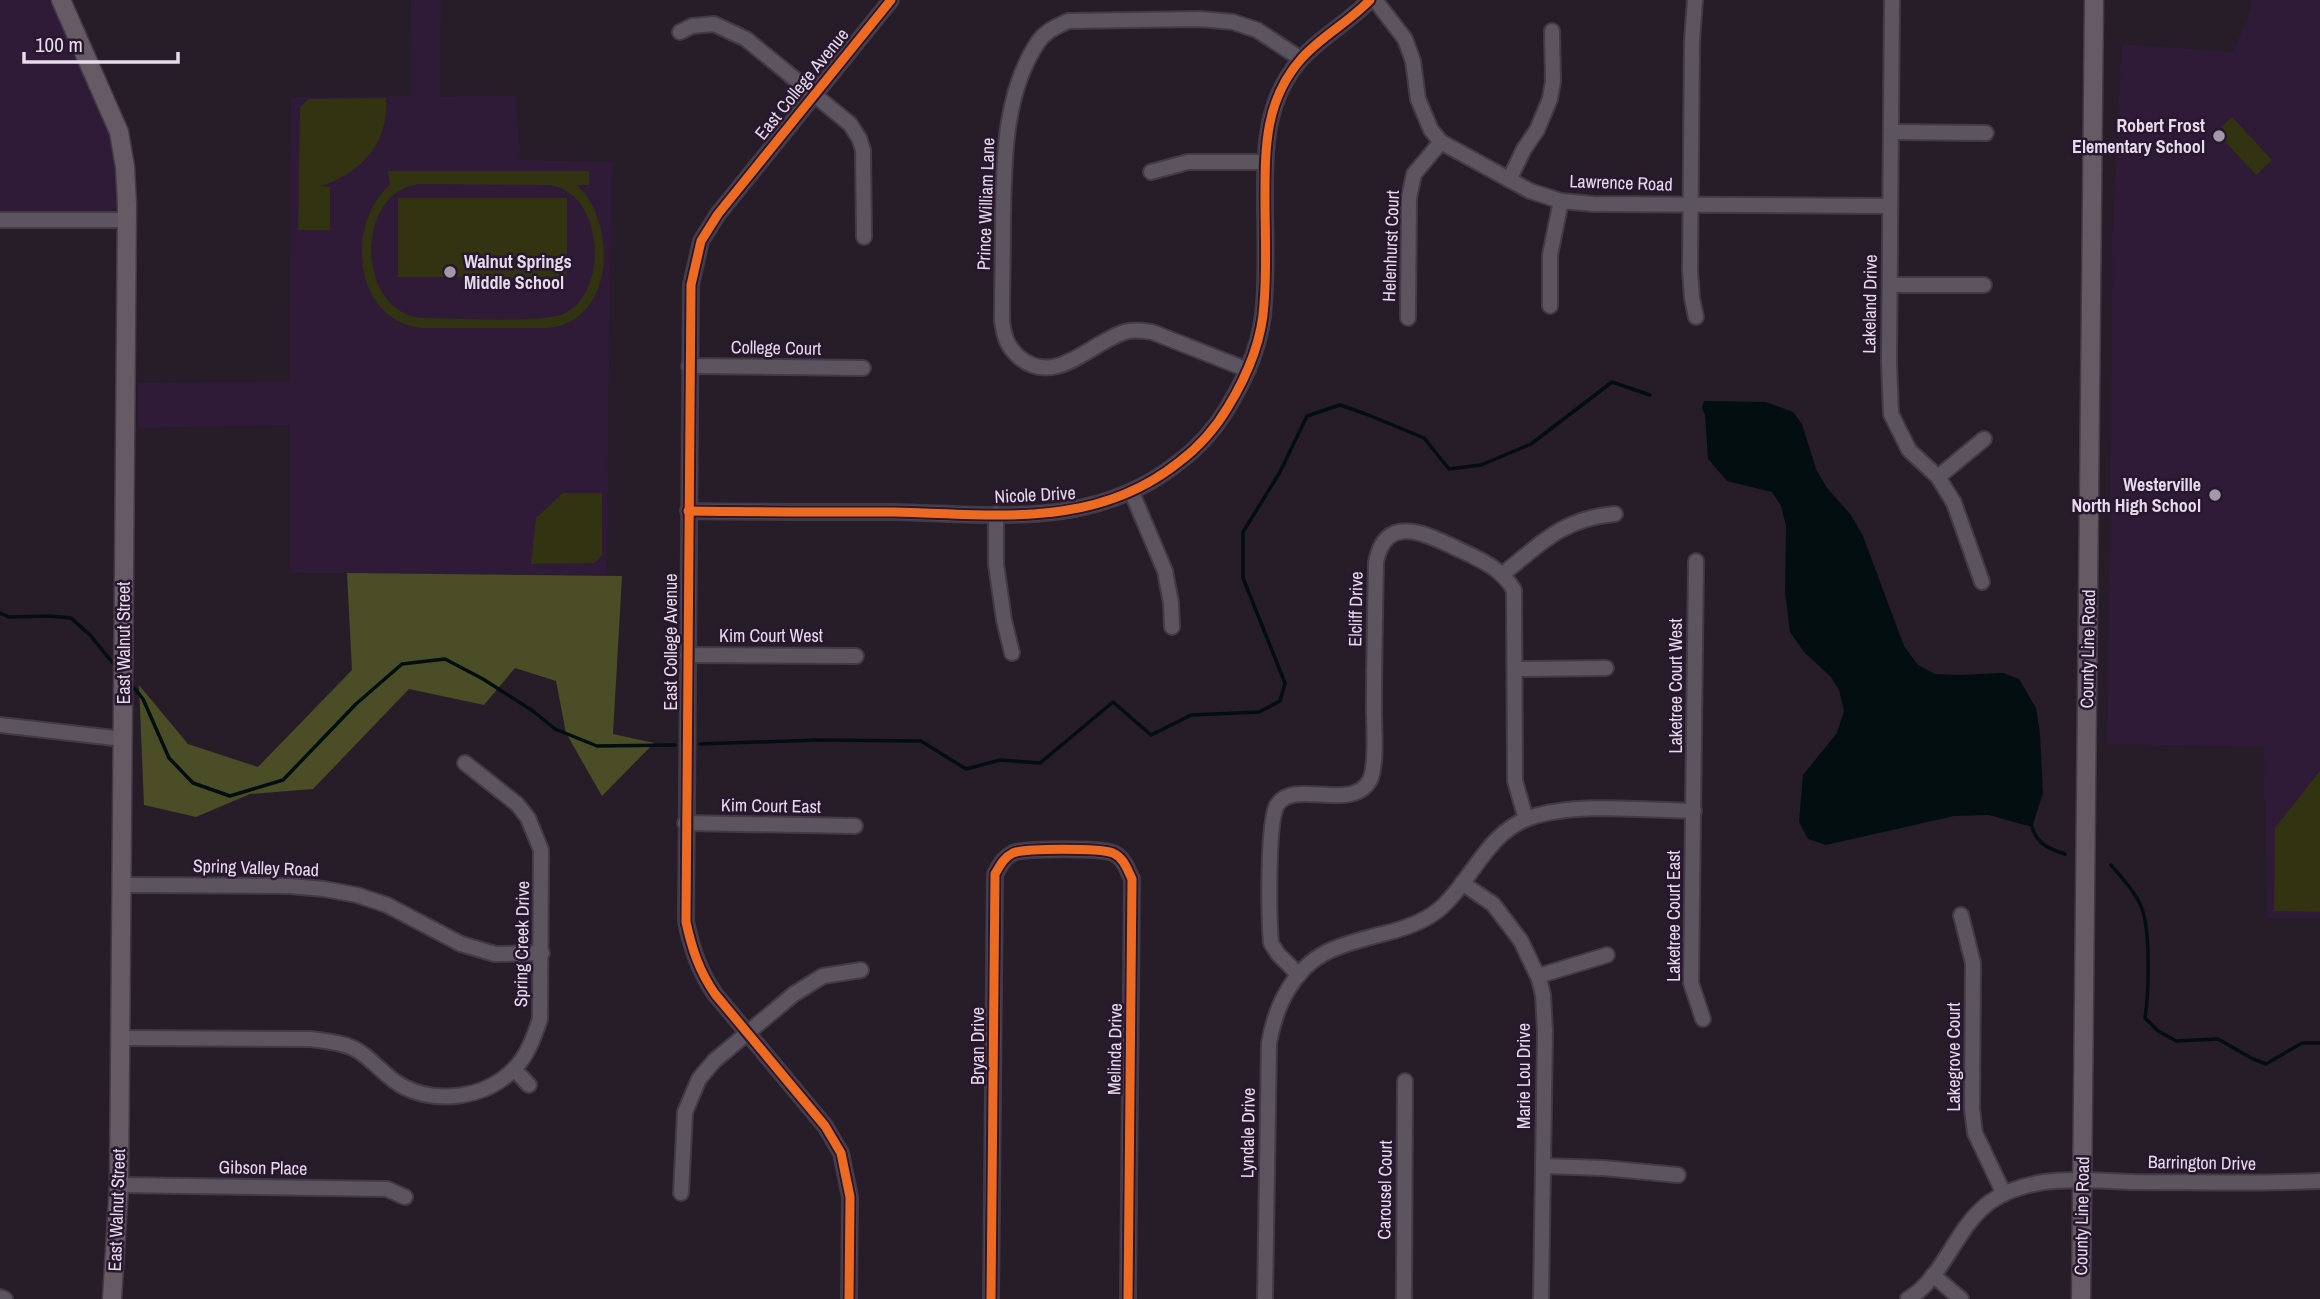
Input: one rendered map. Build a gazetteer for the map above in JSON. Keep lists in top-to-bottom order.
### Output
{
  "streets": {
    "main road": ["East Walnut Street", "County Line Road"],
    "street": [
      "East College Avenue",
      "Lawrence Road",
      "Prince William Lane",
      "Helenhurst Court",
      "Lakeland Drive",
      "College Court",
      "Nicole Drive",
      "Elcliff Drive",
      "Kim Court West",
      "Laketree Court West",
      "Kim Court East",
      "Spring Valley Road",
      "Laketree Court East",
      "Spring Creek Drive",
      "Bryan Drive",
      "Melinda Drive",
      "Lakegrove Court",
      "Marie Lou Drive",
      "Lyndale Drive",
      "Barrington Drive",
      "Gibson Place",
      "Carousel Court"
    ]
  },
  "crossings": [
    ["East College Avenue", "College Court"],
    ["East College Avenue", "Nicole Drive"],
    ["East College Avenue", "Kim Court West"],
    ["East College Avenue", "Kim Court East"],
    ["Lawrence Road", "Helenhurst Court"],
    ["Lawrence Road", "Lakeland Drive"],
    ["Prince William Lane", "Nicole Drive"],
    ["Elcliff Drive", "Lyndale Drive"],
    ["East Walnut Street", "Spring Valley Road"],
    ["East Walnut Street", "Spring Creek Drive"],
    ["East Walnut Street", "Gibson Place"],
    ["County Line Road", "Barrington Drive"],
    ["Laketree Court West", "Laketree Court East"],
    ["Spring Valley Road", "Spring Creek Drive"],
    ["Bryan Drive", "Melinda Drive"],
    ["Lakegrove Court", "Barrington Drive"],
    ["Marie Lou Drive", "Lyndale Drive"]
  ],
  "places": ["Robert Frost Elementary School", "Walnut Springs Middle School", "Westerville North High School"],
  "scale_bar": "100 m"
}
